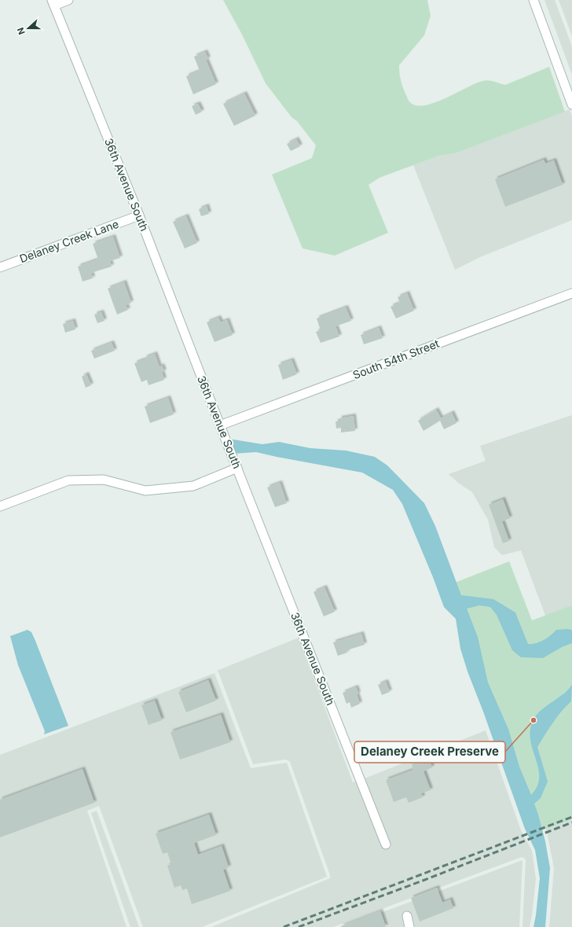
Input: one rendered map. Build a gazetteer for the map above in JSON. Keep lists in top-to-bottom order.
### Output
{
  "streets": {
    "street": ["36th Avenue South", "Delaney Creek Lane", "South 54th Street"]
  },
  "crossings": [
    ["36th Avenue South", "Delaney Creek Lane"],
    ["36th Avenue South", "South 54th Street"]
  ],
  "places": ["Delaney Creek Preserve"],
  "north": "left"
}
